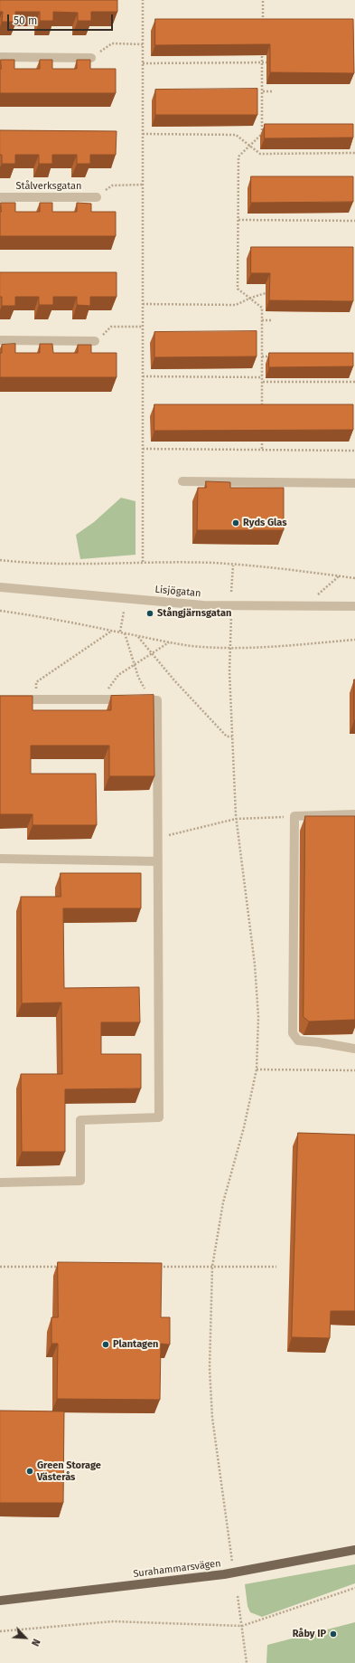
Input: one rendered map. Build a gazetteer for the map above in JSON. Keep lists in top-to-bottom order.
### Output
{
  "streets": {
    "main road": ["Surahammarsvägen"],
    "street": ["Stålverksgatan", "Lisjögatan"]
  },
  "places": [
    "Ryds Glas",
    "Stångjärnsgatan",
    "Plantagen",
    "Green Storage Västerås",
    "Råby IP"
  ],
  "scale_bar": "50 m",
  "north": "bottom right"
}
